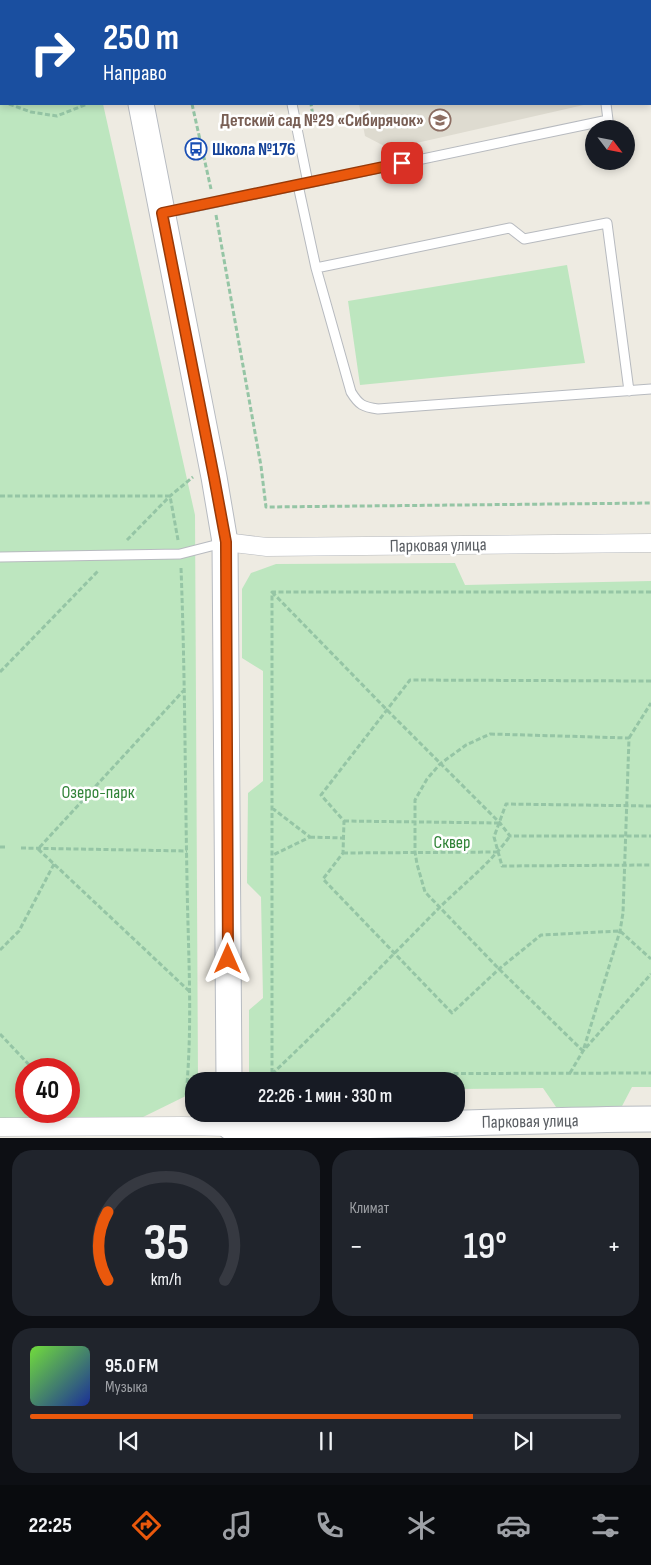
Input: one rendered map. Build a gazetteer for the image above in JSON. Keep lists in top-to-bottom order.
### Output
{
  "streets": {
    "street": ["Парковая улица"]
  },
  "parks": ["Озеро-парк", "Сквер"],
  "places": {
    "school or university": ["Детский сад №29 «Сибирячок»"],
    "bus stop": ["Школа №176"]
  },
  "north": "bottom right",
  "page": {
    "turn": ["250 m", "Направо"],
    "limit": "40",
    "trip": "22:26 · 1 мин · 330 m",
    "tile": "Климат",
    "heat": ["−", "19°", "+"],
    "song": ["95.0 FM", "Музыка"],
    "tabs": "22:25",
    "gauge": ["35", "km/h"]
  }
}
